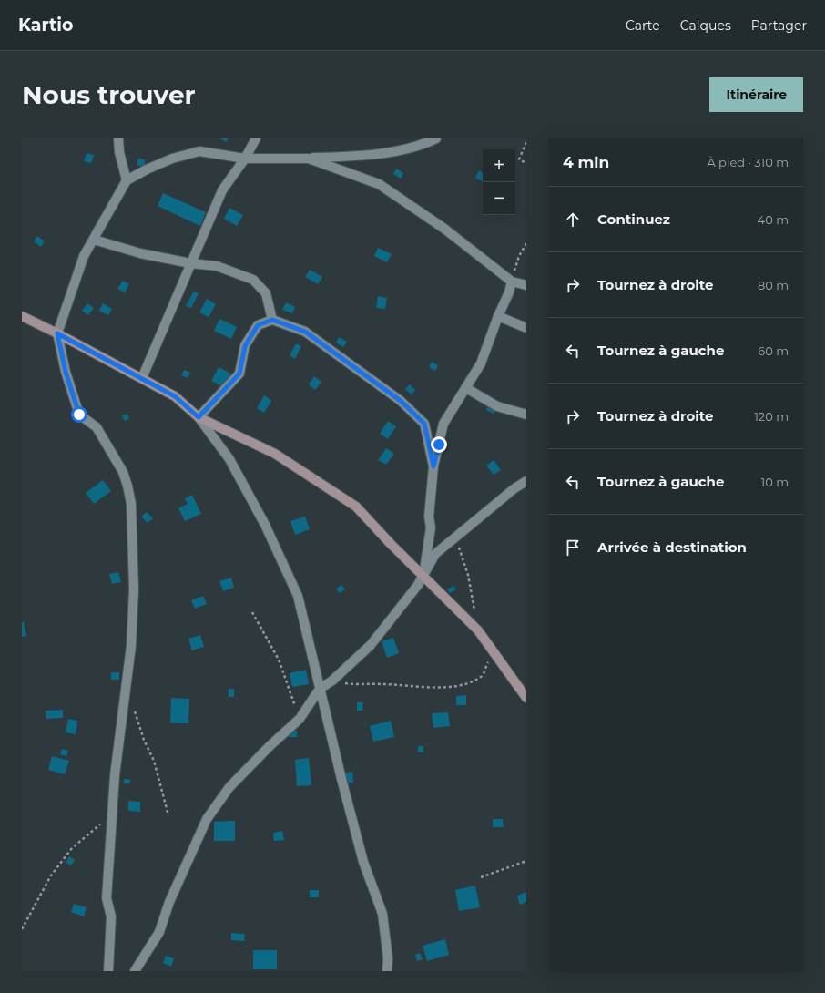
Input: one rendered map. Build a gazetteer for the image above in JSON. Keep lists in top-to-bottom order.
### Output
{
  "page": {
    "header": "Kartio",
    "nav": ["Carte", "Calques", "Partager"],
    "buttons": "Itinéraire",
    "title": "Nous trouver",
    "heading": ["4 min", "À pied · 310 m"],
    "map_buttons": ["+", "−"],
    "list": [
      ["Continuez", "40 m"],
      ["Tournez à droite", "80 m"],
      ["Tournez à gauche", "60 m"],
      ["Tournez à droite", "120 m"],
      ["Tournez à gauche", "10 m"],
      "Arrivée à destination"
    ]
  }
}
